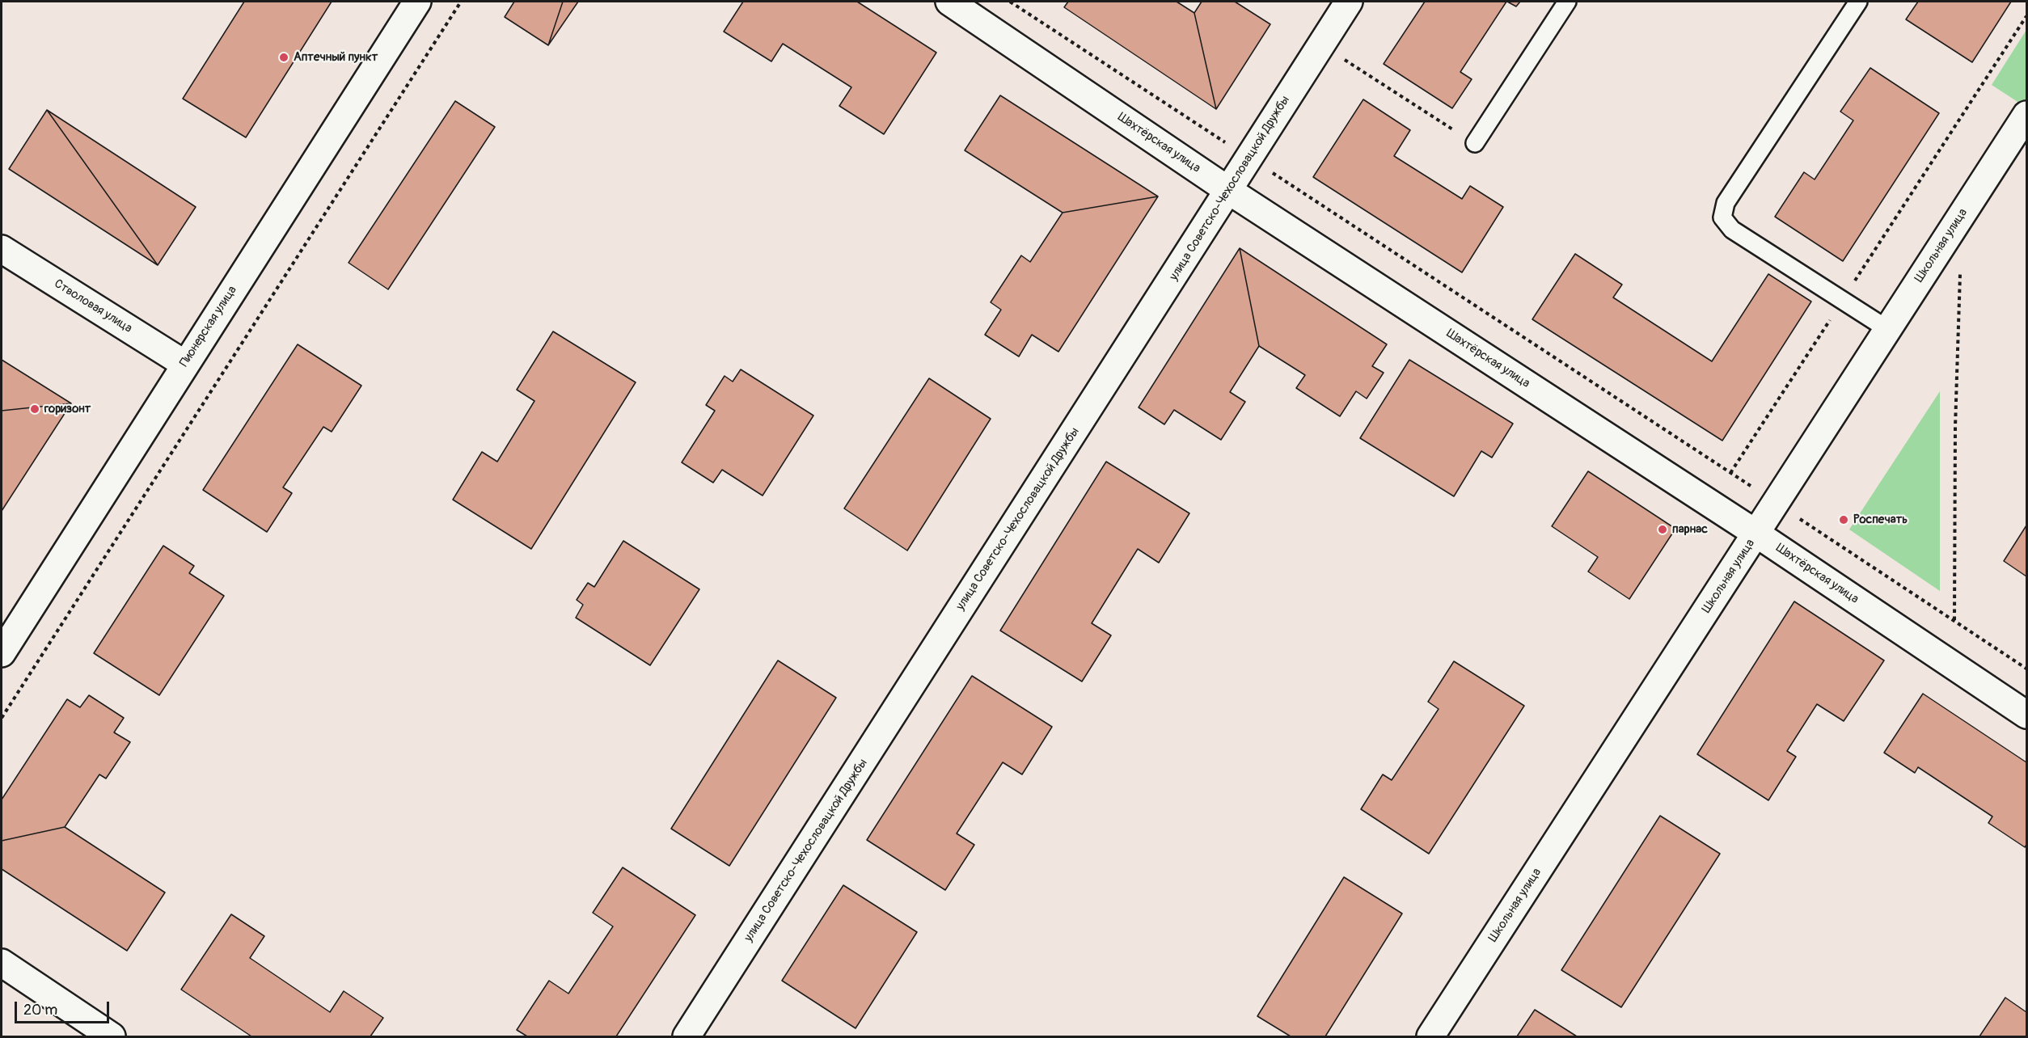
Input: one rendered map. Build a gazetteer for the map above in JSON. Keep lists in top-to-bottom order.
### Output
{
  "streets": {
    "street": [
      "Шахтёрская улица",
      "улица Советско-Чехословацкой Дружбы",
      "Школьная улица",
      "Стволовая улица",
      "Пионерская улица"
    ]
  },
  "crossings": [
    ["Шахтёрская улица", "улица Советско-Чехословацкой Дружбы"],
    ["Шахтёрская улица", "Школьная улица"],
    ["Стволовая улица", "Пионерская улица"]
  ],
  "places": [
    "Аптечный пункт",
    "горизонт",
    "Роспечать",
    "парнас"
  ],
  "scale_bar": "20 m"
}
